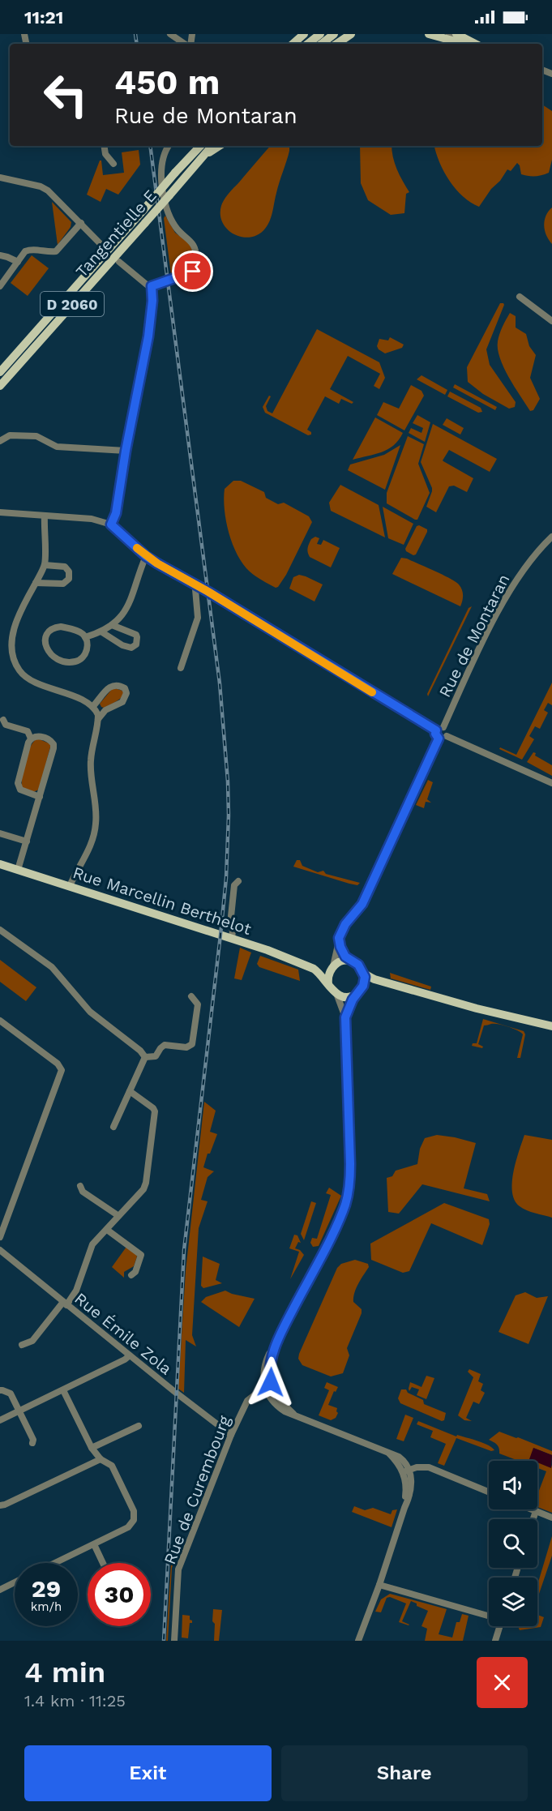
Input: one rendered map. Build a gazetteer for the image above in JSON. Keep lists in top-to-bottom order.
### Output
{
  "streets": {
    "main road": ["Tangentielle E", "D 2060", "Rue Marcellin Berthelot"],
    "street": ["Rue de Montaran", "Rue Émile Zola", "Rue de Curembourg"]
  },
  "crossings": [
    ["Tangentielle E", "D 2060"],
    ["Rue Émile Zola", "Rue de Curembourg"]
  ],
  "page": {
    "status": "11:21",
    "turn": ["450 m", "Rue de Montaran"],
    "speed": "29 km/h",
    "limit": "30",
    "heading": ["4 min", "1.4 km · 11:25"],
    "buttons": ["Exit", "Share"]
  }
}
